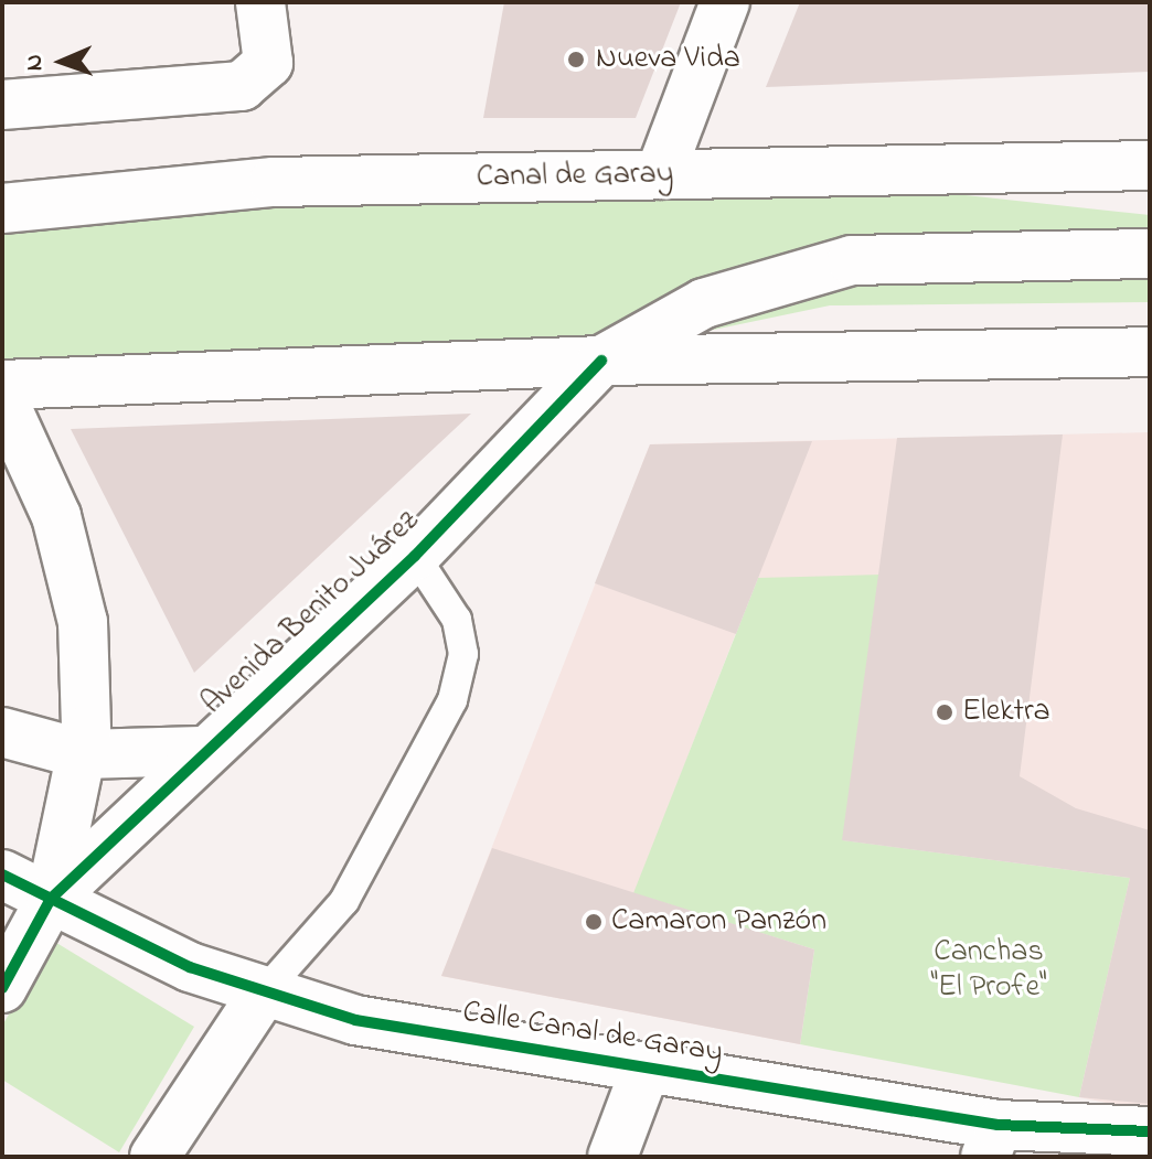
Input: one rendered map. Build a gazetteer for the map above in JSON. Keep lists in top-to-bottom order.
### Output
{
  "streets": {
    "street": ["Canal de Garay", "Avenida Benito Juárez", "Calle Canal de Garay"]
  },
  "crossings": [
    ["Avenida Benito Juárez", "Calle Canal de Garay"]
  ],
  "parks": ["Canchas \"El Profe\""],
  "places": ["Nueva Vida", "Elektra", "Camaron Panzón"],
  "north": "left"
}
